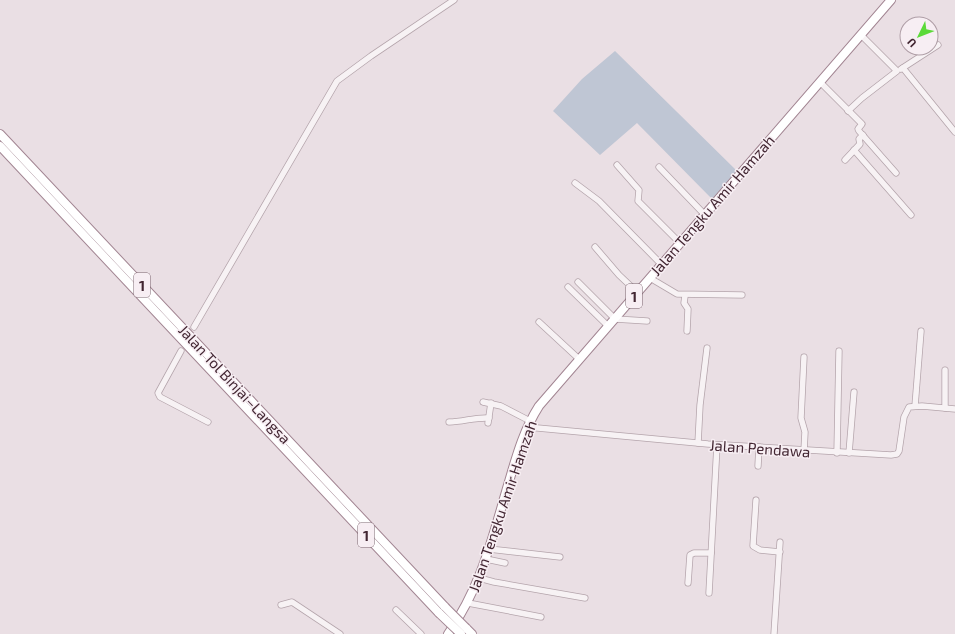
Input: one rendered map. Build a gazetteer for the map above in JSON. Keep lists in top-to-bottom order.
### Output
{
  "streets": {
    "highway": ["Jalan Tengku Amir Hamzah", "1", "Jalan Tol Binjai–Langsa"],
    "street": ["Jalan Pendawa"]
  },
  "crossings": [
    ["Jalan Tengku Amir Hamzah", "Jalan Pendawa"]
  ],
  "north": "bottom left"
}
